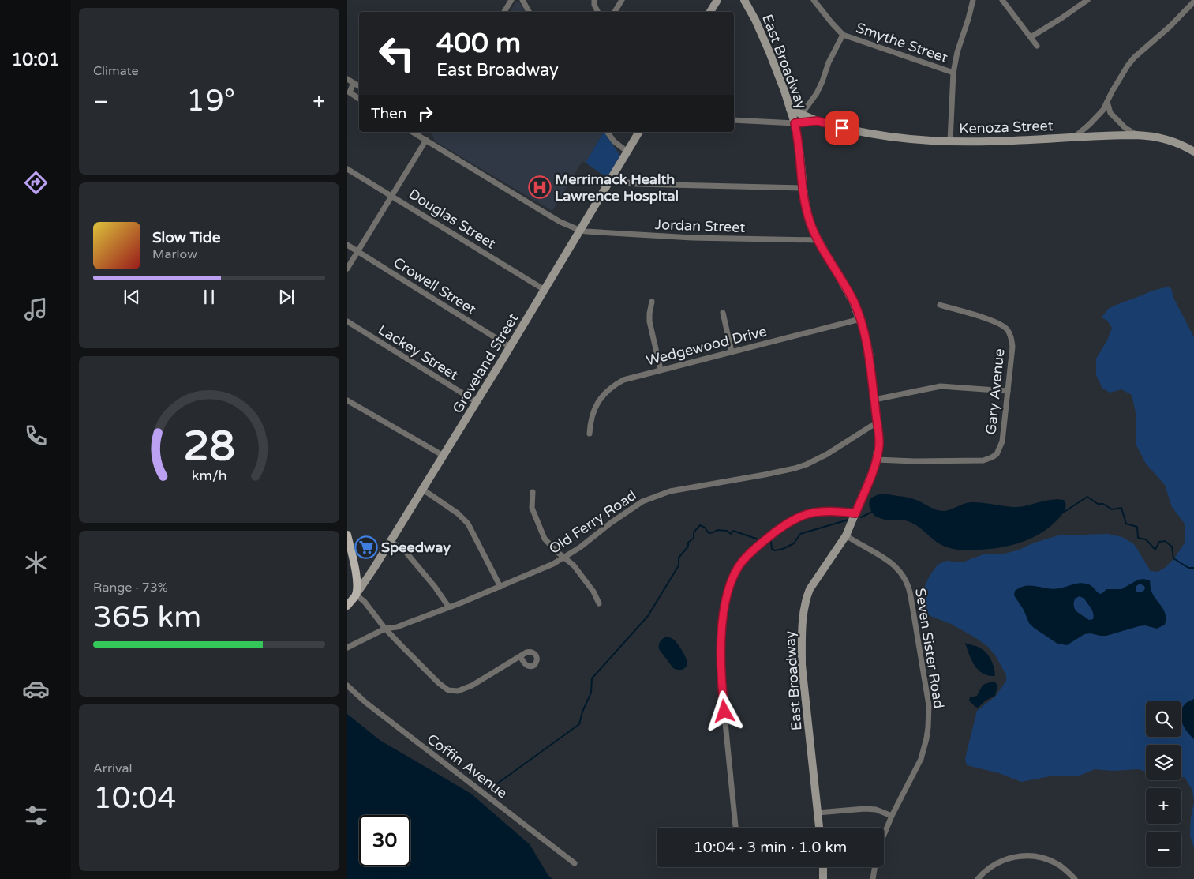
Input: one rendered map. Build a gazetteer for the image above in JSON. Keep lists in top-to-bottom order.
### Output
{
  "streets": {
    "main road": ["Groveland Street"],
    "street": [
      "Smythe Street",
      "East Broadway",
      "Kenoza Street",
      "Douglas Street",
      "Jordan Street",
      "Crowell Street",
      "Wedgewood Drive",
      "Lackey Street",
      "Gary Avenue",
      "Old Ferry Road",
      "Seven Sister Road",
      "Coffin Avenue"
    ]
  },
  "crossings": [
    ["East Broadway", "Kenoza Street"],
    ["East Broadway", "Jordan Street"],
    ["East Broadway", "Wedgewood Drive"],
    ["East Broadway", "Gary Avenue"],
    ["East Broadway", "Old Ferry Road"],
    ["East Broadway", "Seven Sister Road"],
    ["Douglas Street", "Groveland Street"],
    ["Jordan Street", "Groveland Street"],
    ["Crowell Street", "Groveland Street"],
    ["Lackey Street", "Groveland Street"]
  ],
  "places": {
    "hospital": ["Merrimack Health Lawrence Hospital"],
    "supermarket": ["Speedway"]
  },
  "page": {
    "tabs": "10:01",
    "tile": [
      "Climate",
      ["Range · 73%", "365 km"],
      ["Arrival", "10:04"]
    ],
    "turn": ["400 m", "East Broadway"],
    "heat": ["−", "19°", "+"],
    "then": "Then",
    "song": ["Slow Tide", "Marlow"],
    "map_buttons": ["+", "−"],
    "limit": "30",
    "trip": "10:04 · 3 min · 1.0 km",
    "gauge": ["28", "km/h"]
  }
}
